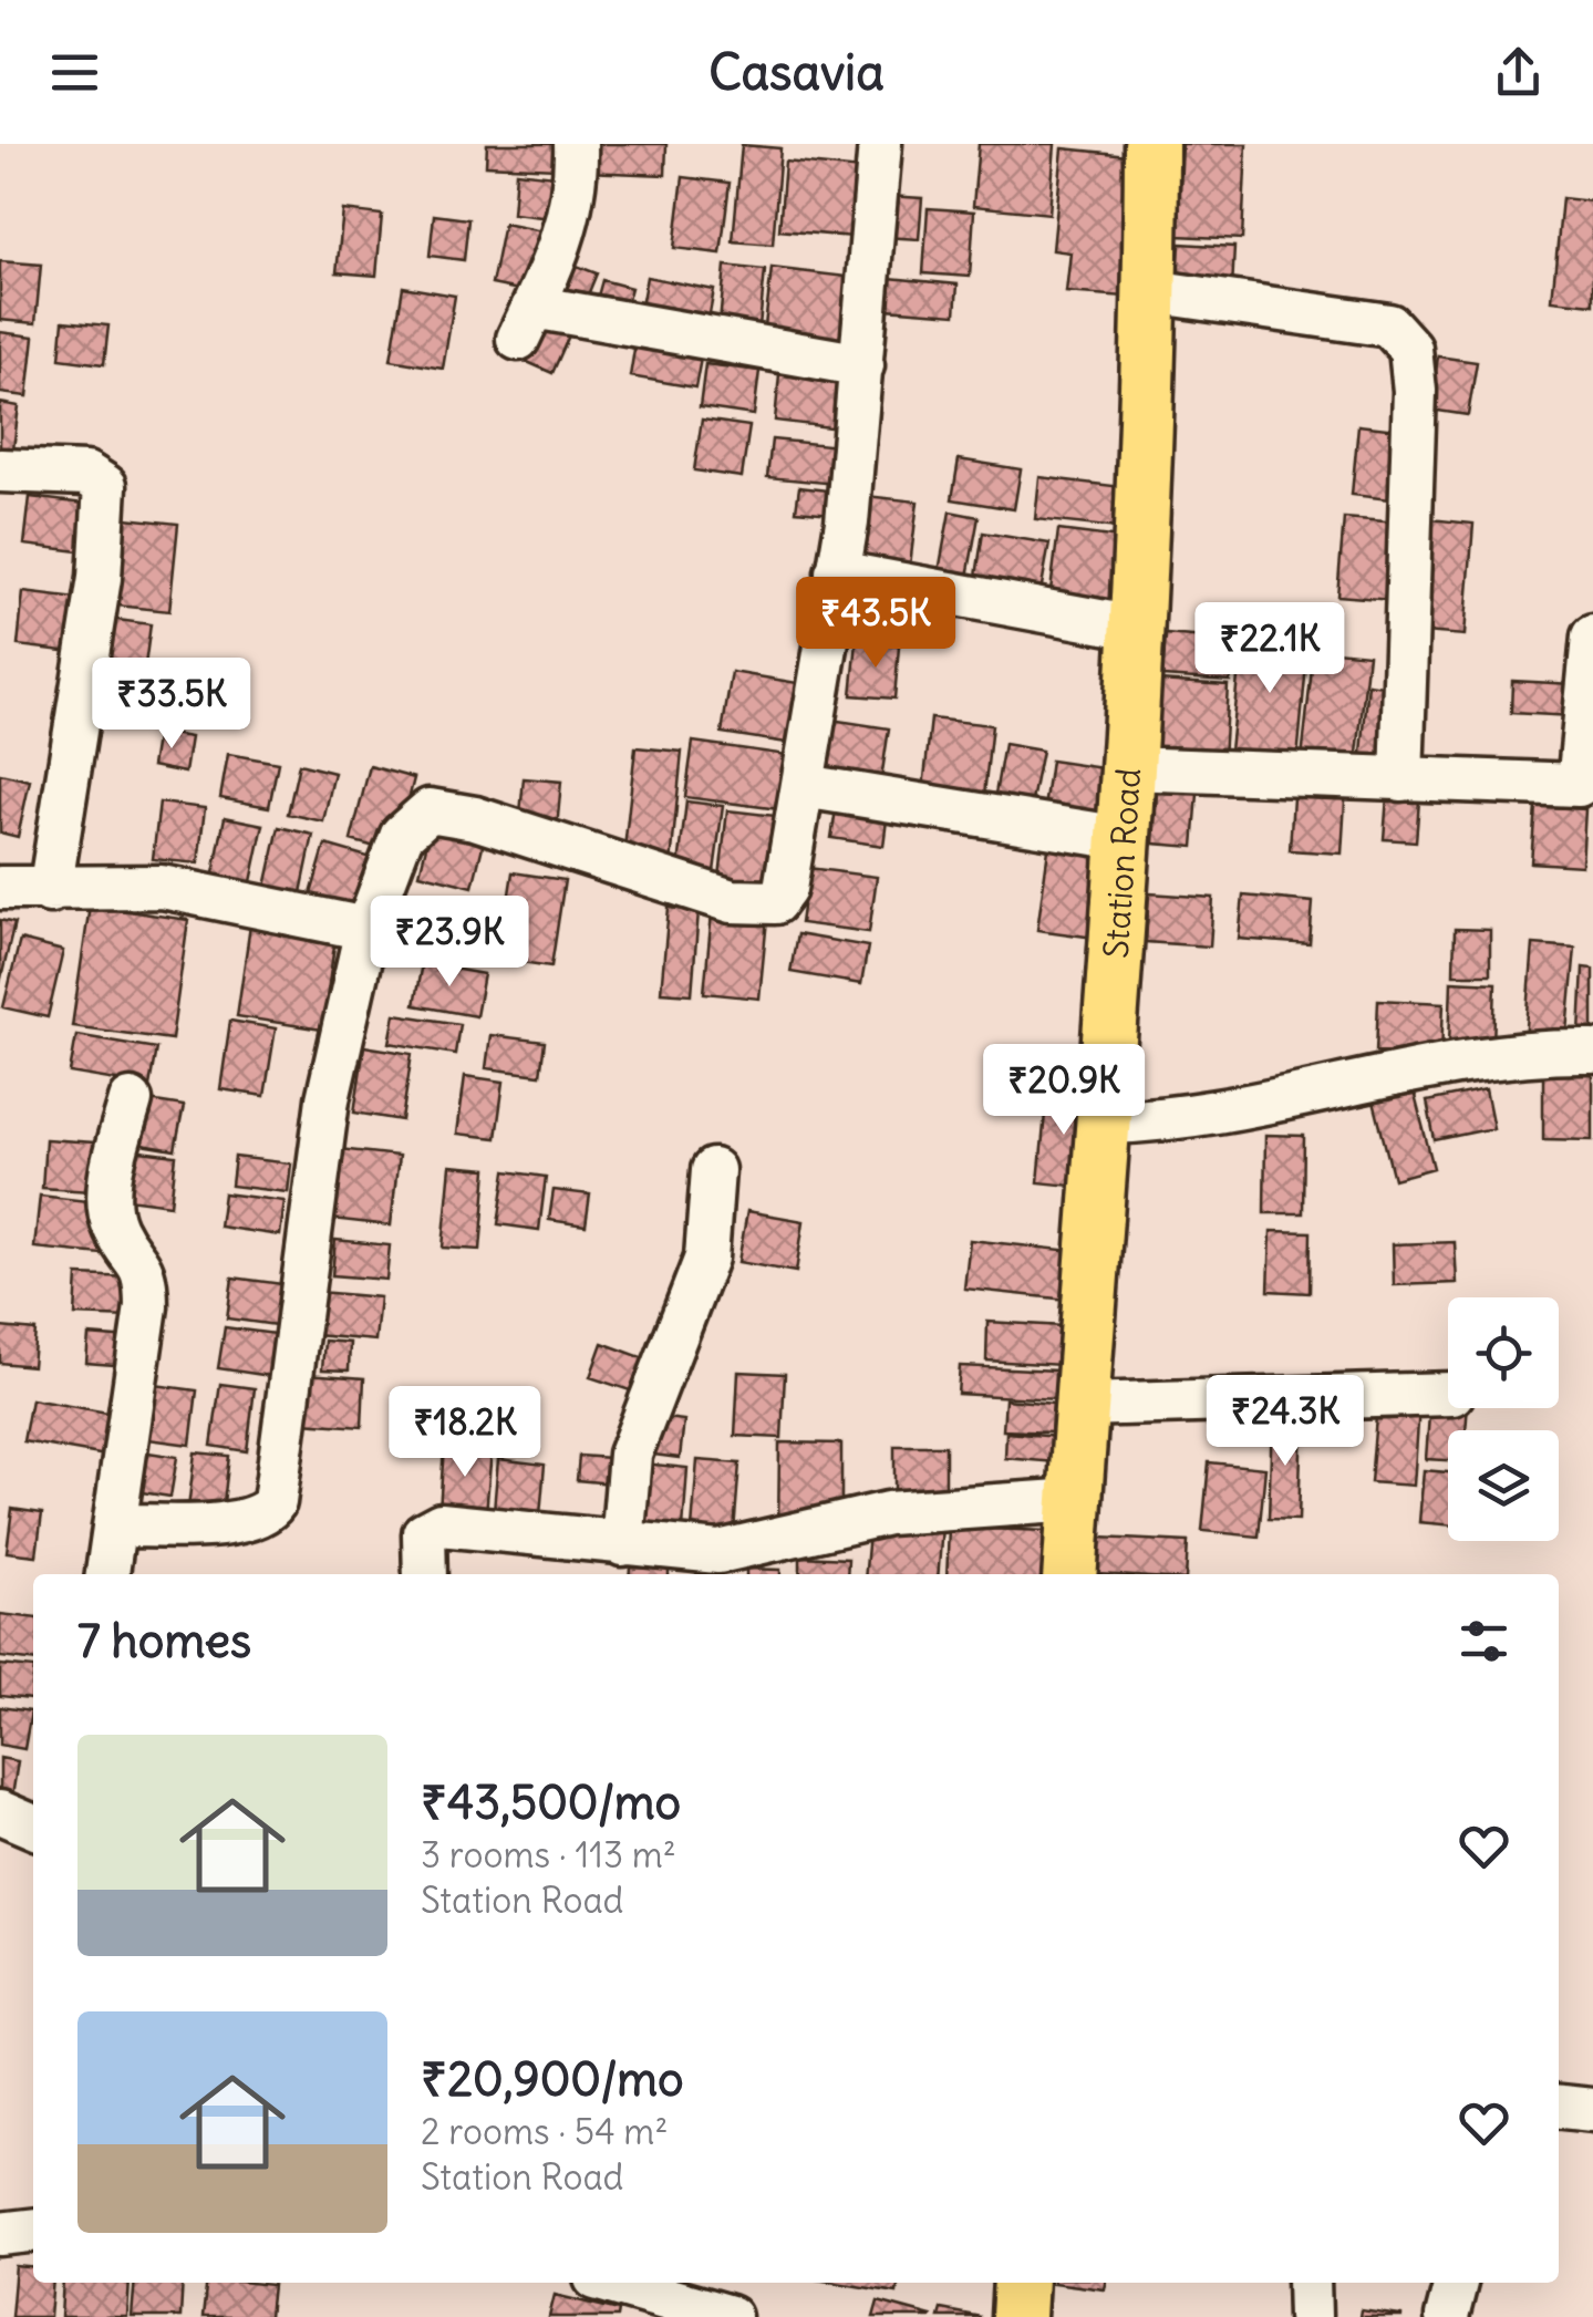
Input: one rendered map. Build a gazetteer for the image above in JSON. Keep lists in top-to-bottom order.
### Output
{
  "streets": {
    "main road": ["Station Road"]
  },
  "page": {
    "header": "Casavia",
    "price": [
      "₹43.5K",
      "₹22.1K",
      "₹33.5K",
      "₹23.9K",
      "₹20.9K",
      "₹24.3K",
      "₹18.2K"
    ],
    "heading": "7 homes",
    "list": [
      {
        "name": "₹43,500/mo",
        "note": "3 rooms · 113 m² · Station Road"
      },
      {
        "name": "₹20,900/mo",
        "note": "2 rooms · 54 m² · Station Road"
      }
    ]
  }
}
